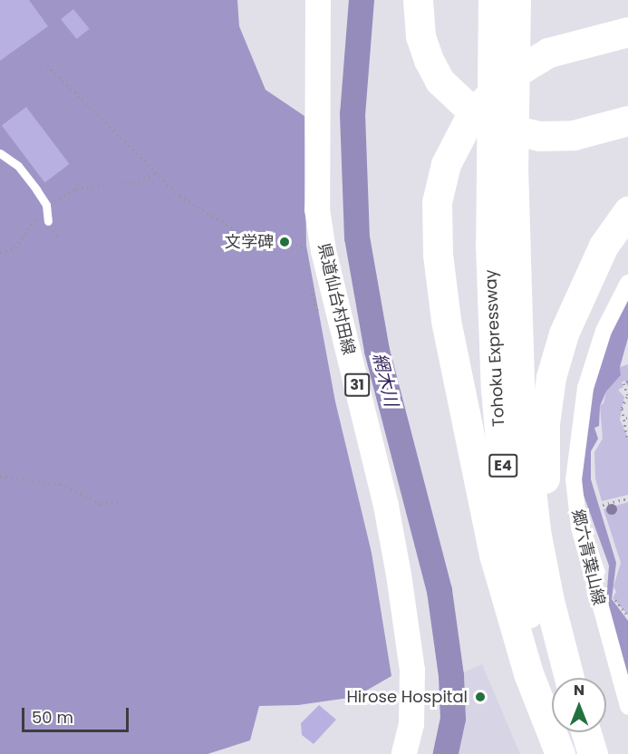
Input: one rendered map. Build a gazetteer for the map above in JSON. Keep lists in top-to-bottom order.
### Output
{
  "streets": {
    "highway": ["Tohoku Expressway", "E4"],
    "main road": ["県道仙台村田線", "31"],
    "street": ["郷六青葉山線"]
  },
  "water": ["網木川"],
  "places": ["文学碑", "Hirose Hospital"],
  "scale_bar": "50 m",
  "north": "top"
}
